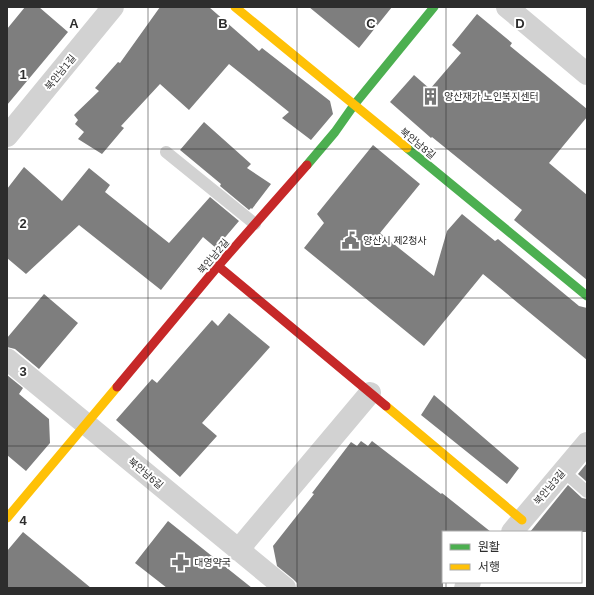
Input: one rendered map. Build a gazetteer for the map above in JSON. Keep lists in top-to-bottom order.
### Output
{
  "streets": {
    "street": [
      "북안남1길",
      "북안남8길",
      "북안남2길",
      "북안남6길",
      "북안남3길"
    ]
  },
  "crossings": [
    ["북안남8길", "북안남2길"],
    ["북안남2길", "북안남6길"]
  ],
  "places": {
    "building": ["양산재가 노인복지센터"],
    "public building": ["양산시 제2청사"],
    "pharmacy": ["대영약국"]
  },
  "legend": ["원활", "서행"],
  "grid": {
    "columns": [
      "A",
      "B",
      "C",
      "D"
    ],
    "rows": [
      "1",
      "2",
      "3",
      "4"
    ]
  }
}
